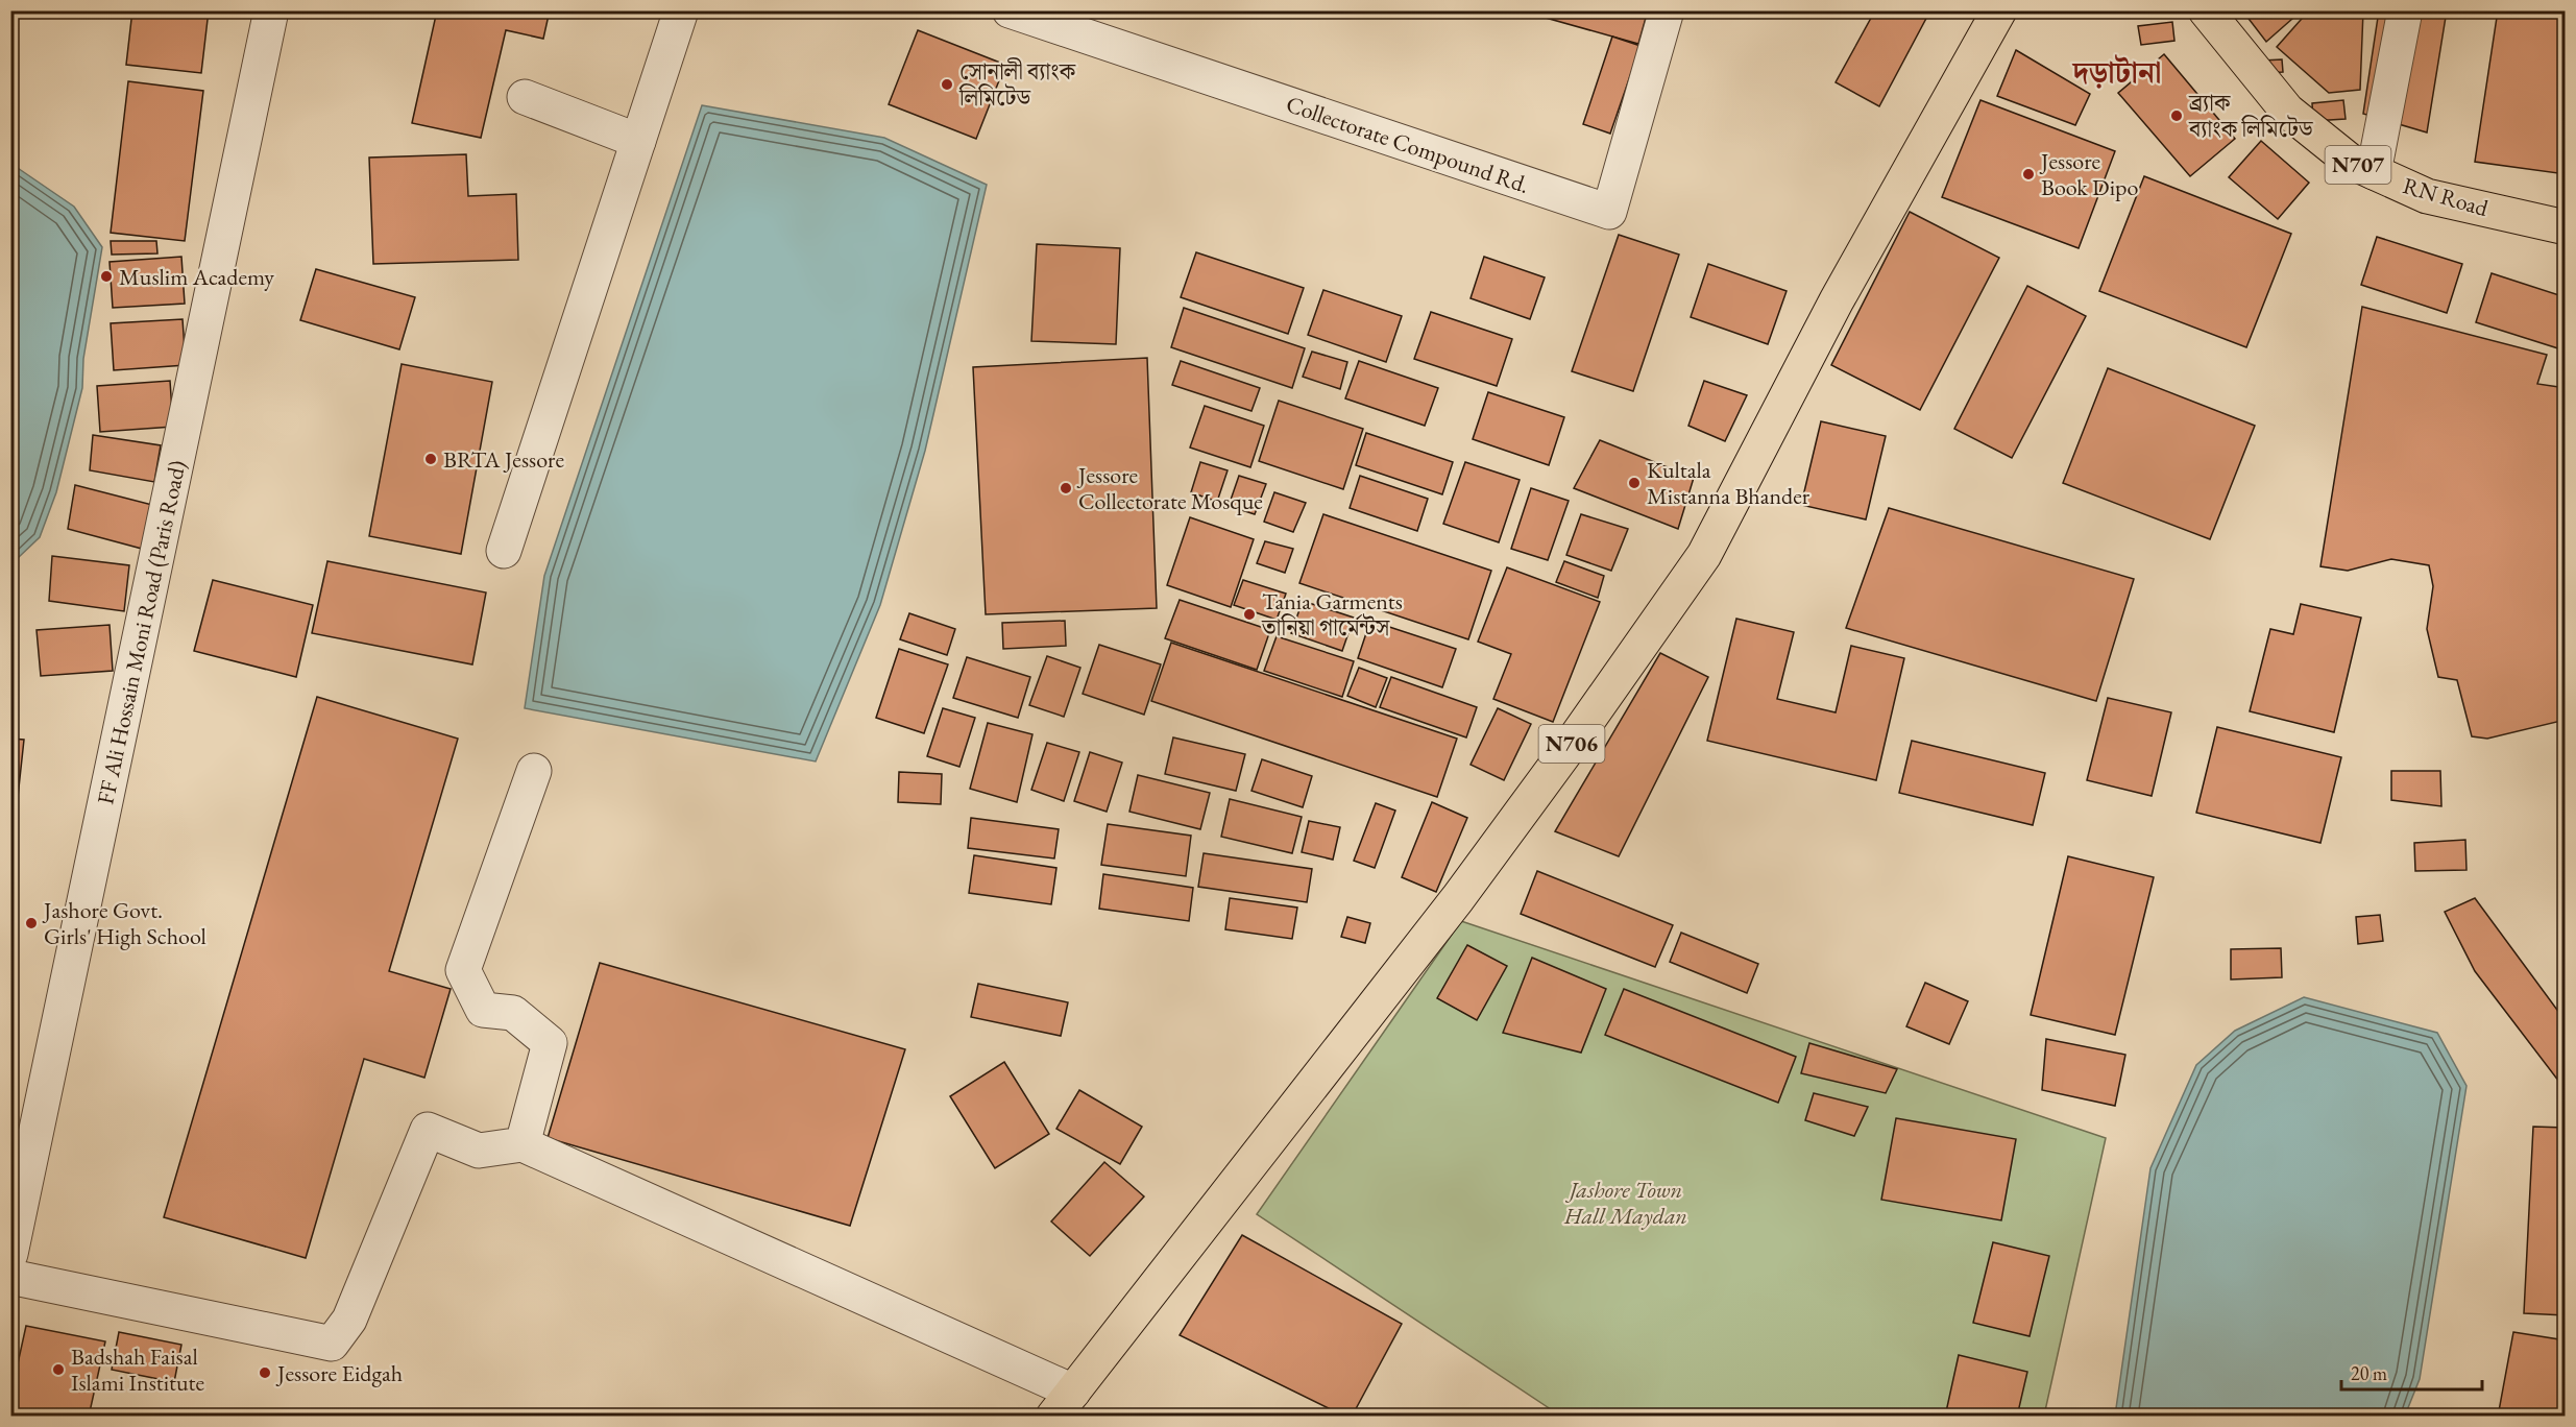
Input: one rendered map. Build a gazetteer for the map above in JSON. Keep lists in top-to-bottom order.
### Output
{
  "streets": {
    "highway": ["N707", "RN Road", "N706"],
    "street": ["Collectorate Compound Rd.", "FF Ali Hossain Moni Road (Paris Road)"]
  },
  "districts": ["দড়াটানা"],
  "parks": ["Jashore Town Hall Maydan"],
  "places": [
    "সোনালী ব্যাংক লিমিটেড",
    "ব্র্যাক ব্যাংক লিমিটেড",
    "Jessore Book Dipo",
    "Muslim Academy",
    "BRTA Jessore",
    "Kultala Mistanna Bhander",
    "Jessore Collectorate Mosque",
    "Tania Garments তানিয়া গার্মেন্টস",
    "Jashore Govt. Girls' High School",
    "Badshah Faisal Islami Institute",
    "Jessore Eidgah"
  ],
  "scale_bar": "20 m"
}
